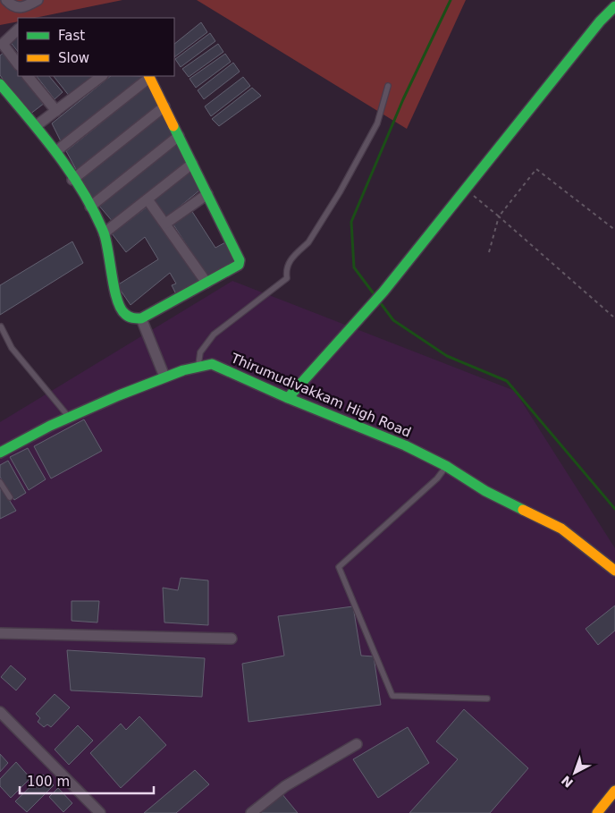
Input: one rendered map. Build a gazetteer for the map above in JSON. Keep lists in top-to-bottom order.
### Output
{
  "streets": {
    "street": ["Thirumudivakkam High Road"]
  },
  "legend": ["Fast", "Slow"],
  "scale_bar": "100 m",
  "north": "bottom left"
}
